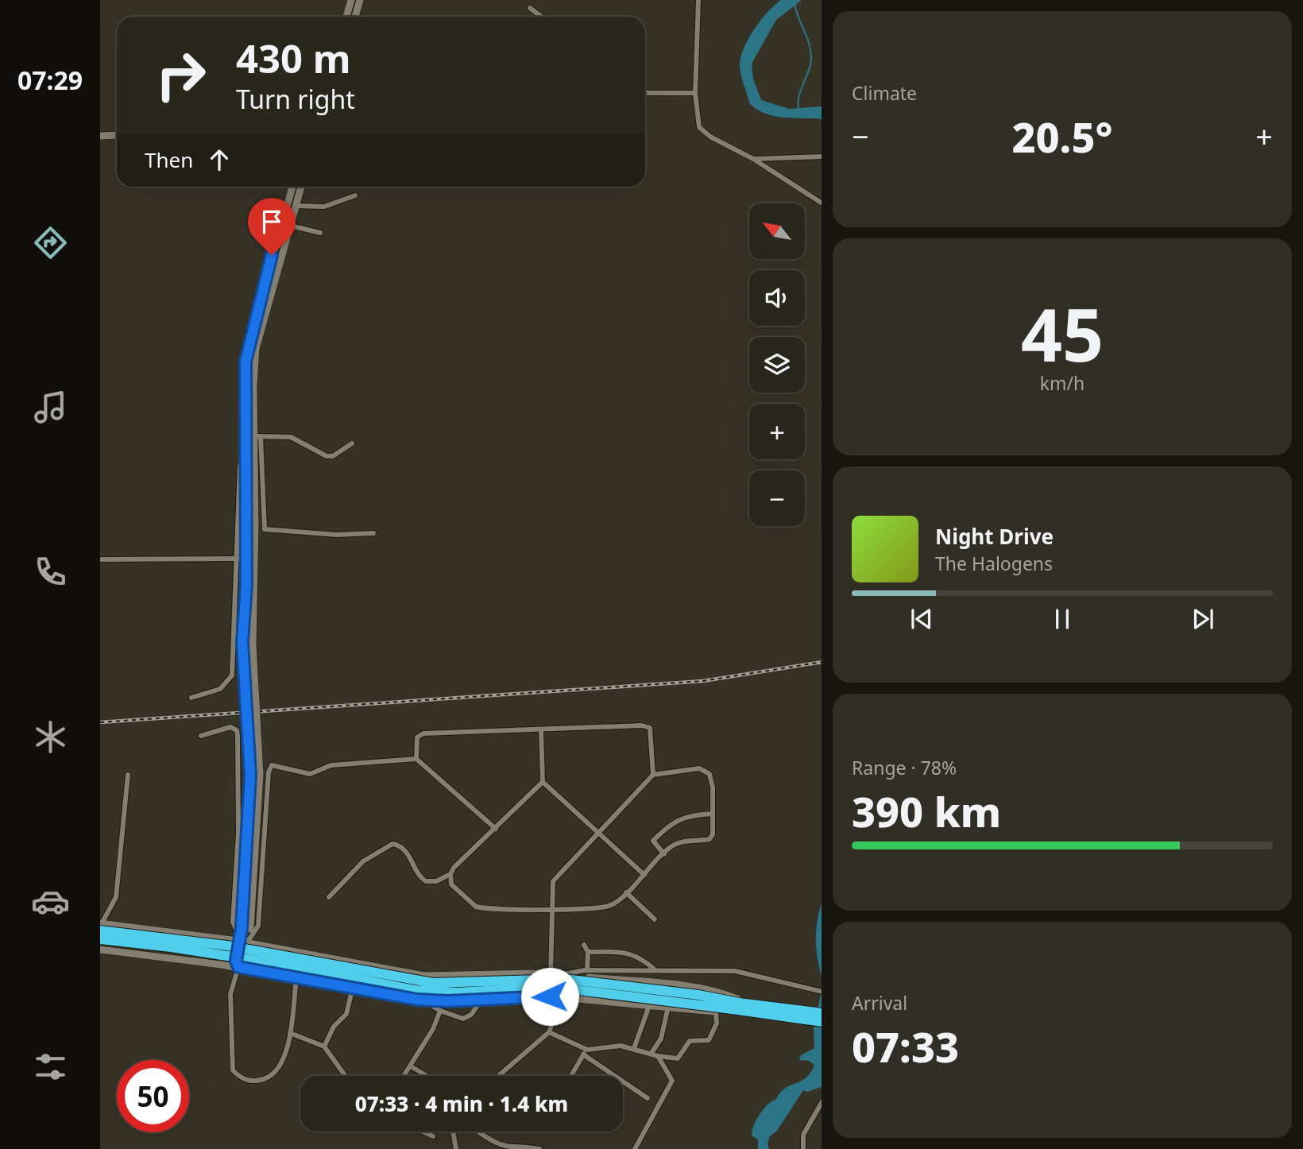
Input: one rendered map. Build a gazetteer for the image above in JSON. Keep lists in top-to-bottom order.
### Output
{
  "north": "top left",
  "page": {
    "tabs": "07:29",
    "tile": [
      "Climate",
      ["45", "km/h"],
      ["Range · 78%", "390 km"],
      ["Arrival", "07:33"]
    ],
    "turn": ["430 m", "Turn right"],
    "heat": ["−", "20.5°", "+"],
    "then": "Then",
    "map_buttons": ["+", "−"],
    "song": ["Night Drive", "The Halogens"],
    "limit": "50",
    "trip": "07:33 · 4 min · 1.4 km"
  }
}
